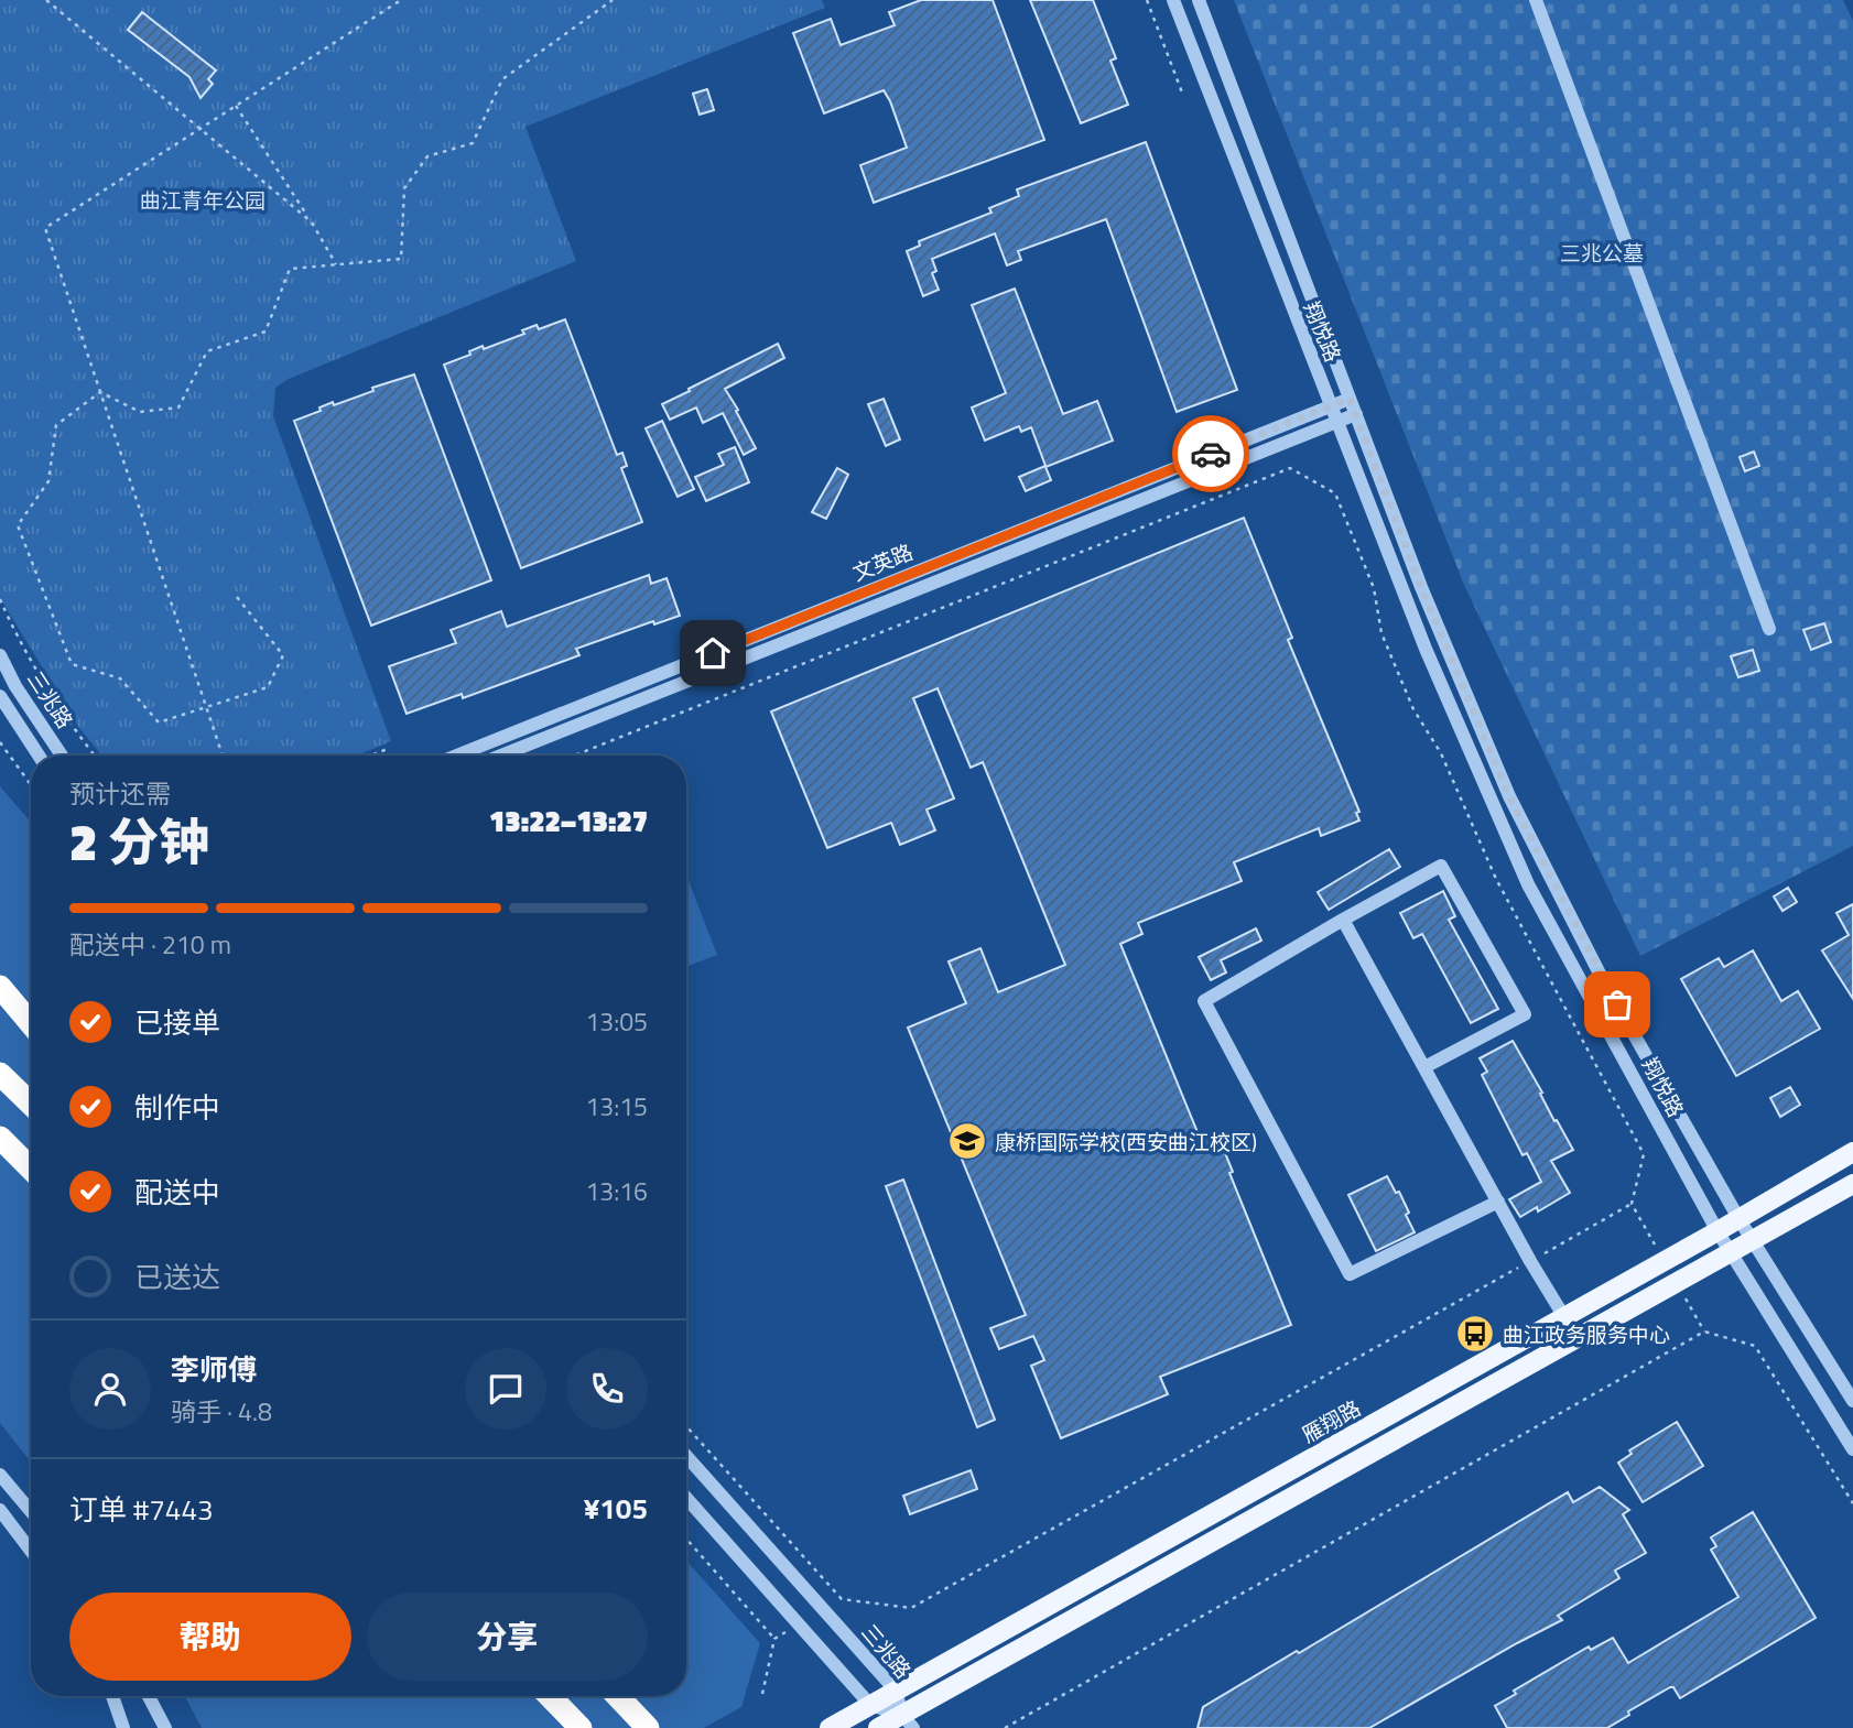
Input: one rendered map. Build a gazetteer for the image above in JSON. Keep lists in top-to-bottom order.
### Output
{
  "streets": {
    "main road": ["雁翔路"],
    "street": ["翔悦路", "文英路", "三兆路"]
  },
  "crossings": [
    ["翔悦路", "文英路"],
    ["翔悦路", "雁翔路"],
    ["三兆路", "雁翔路"]
  ],
  "parks": ["曲江青年公园", "三兆公墓"],
  "places": {
    "school or university": ["康桥国际学校(西安曲江校区)"],
    "bus stop": ["曲江政务服务中心"]
  },
  "page": {
    "heading": ["2 分钟", "预计还需", "13:22–13:27"],
    "panel": [
      "李师傅",
      "骑手 · 4.8",
      "订单 #7443",
      "¥105"
    ],
    "bar": "配送中 · 210 m",
    "list": [
      ["已接单", "13:05"],
      ["制作中", "13:15"],
      ["配送中", "13:16"],
      "已送达"
    ],
    "buttons": ["帮助", "分享"]
  }
}
